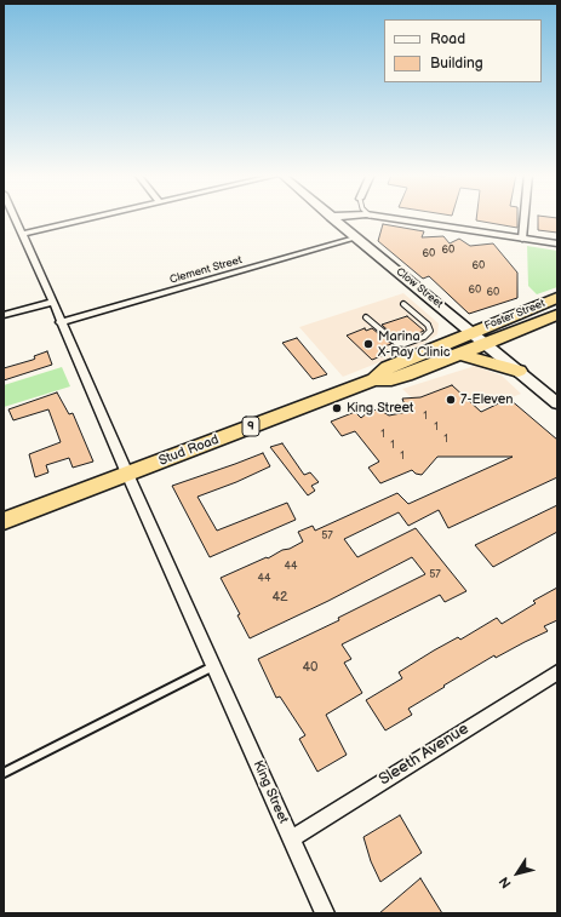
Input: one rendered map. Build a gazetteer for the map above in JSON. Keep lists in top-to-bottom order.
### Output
{
  "streets": {
    "highway": ["Foster Street", "9", "Stud Road"],
    "main road": ["Clow Street"],
    "street": ["Clement Street", "Sleeth Avenue", "King Street"]
  },
  "crossings": [
    ["Clement Street", "Clow Street"],
    ["Clement Street", "King Street"],
    ["Clow Street", "Foster Street"],
    ["Clow Street", "Stud Road"],
    ["Foster Street", "Stud Road"],
    ["Stud Road", "King Street"],
    ["Sleeth Avenue", "King Street"]
  ],
  "places": ["Marina X-Ray Clinic", "7-Eleven", "King Street"],
  "house_numbers": [
    "60",
    "60",
    "60",
    "60",
    "60",
    "1",
    "1",
    "1",
    "1",
    "1",
    "1",
    "57",
    "44",
    "57",
    "44",
    "42",
    "40"
  ],
  "legend": ["Road", "Building"],
  "north": "bottom left"
}
